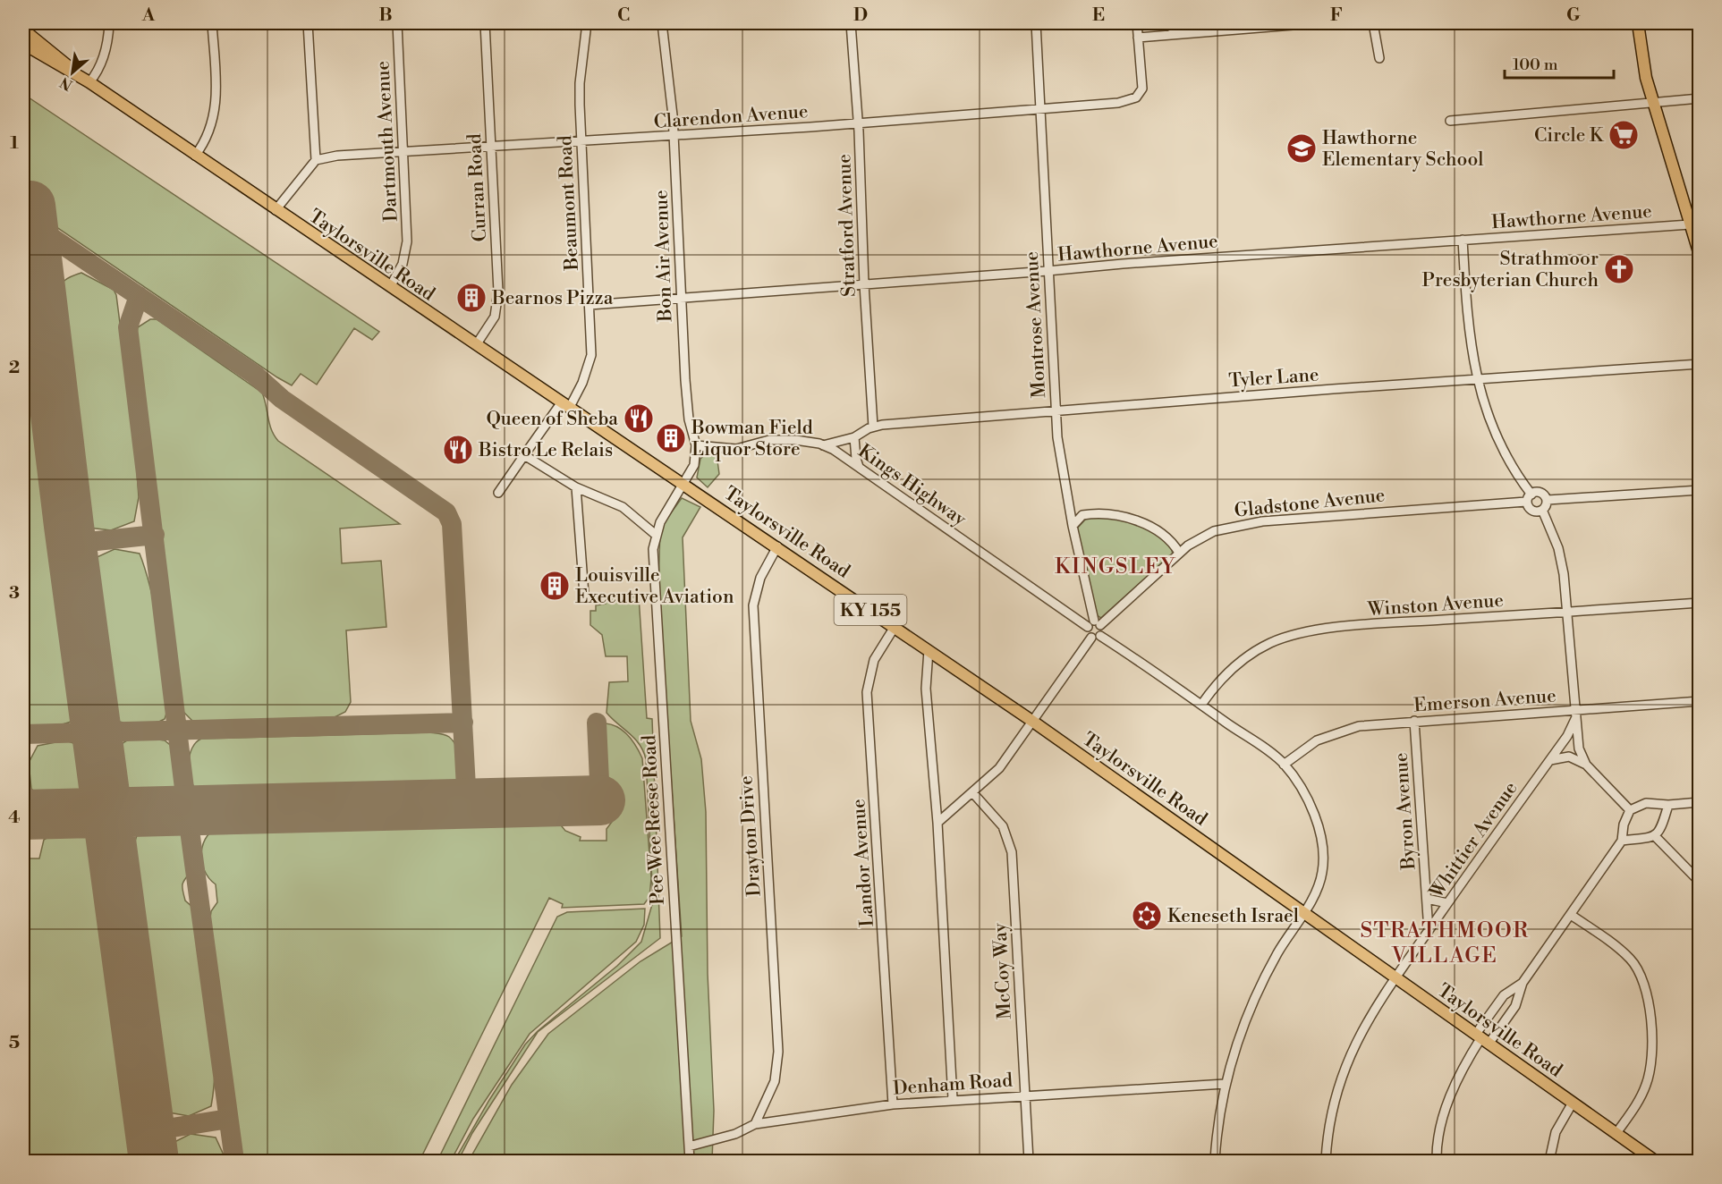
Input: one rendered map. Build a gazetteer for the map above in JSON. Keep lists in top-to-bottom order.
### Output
{
  "streets": {
    "main road": ["Taylorsville Road", "KY 155"],
    "street": [
      "Clarendon Avenue",
      "Dartmouth Avenue",
      "Curran Road",
      "Beaumont Road",
      "Hawthorne Avenue",
      "Stratford Avenue",
      "Bon Air Avenue",
      "Montrose Avenue",
      "Tyler Lane",
      "Kings Highway",
      "Gladstone Avenue",
      "Winston Avenue",
      "Emerson Avenue",
      "Byron Avenue",
      "Pee Wee Reese Road",
      "Drayton Drive",
      "Whittier Avenue",
      "Landor Avenue",
      "McCoy Way",
      "Denham Road"
    ]
  },
  "crossings": [
    ["Clarendon Avenue", "Dartmouth Avenue"],
    ["Clarendon Avenue", "Curran Road"],
    ["Clarendon Avenue", "Beaumont Road"],
    ["Clarendon Avenue", "Stratford Avenue"],
    ["Clarendon Avenue", "Bon Air Avenue"],
    ["Clarendon Avenue", "Montrose Avenue"],
    ["Dartmouth Avenue", "Taylorsville Road"],
    ["Curran Road", "Taylorsville Road"],
    ["Beaumont Road", "Hawthorne Avenue"],
    ["Beaumont Road", "Taylorsville Road"],
    ["Hawthorne Avenue", "Stratford Avenue"],
    ["Hawthorne Avenue", "Bon Air Avenue"],
    ["Hawthorne Avenue", "Montrose Avenue"],
    ["Stratford Avenue", "Tyler Lane"],
    ["Taylorsville Road", "Bon Air Avenue"],
    ["Taylorsville Road", "Pee Wee Reese Road"],
    ["Taylorsville Road", "Drayton Drive"],
    ["Taylorsville Road", "Whittier Avenue"],
    ["Taylorsville Road", "Landor Avenue"],
    ["Bon Air Avenue", "Kings Highway"],
    ["Bon Air Avenue", "Pee Wee Reese Road"],
    ["Montrose Avenue", "Tyler Lane"],
    ["Montrose Avenue", "Kings Highway"],
    ["Montrose Avenue", "Gladstone Avenue"],
    ["Tyler Lane", "Kings Highway"],
    ["Kings Highway", "Gladstone Avenue"],
    ["Emerson Avenue", "Byron Avenue"],
    ["Emerson Avenue", "Whittier Avenue"],
    ["Byron Avenue", "Whittier Avenue"],
    ["Pee Wee Reese Road", "Denham Road"],
    ["Drayton Drive", "Denham Road"],
    ["Landor Avenue", "Denham Road"],
    ["McCoy Way", "Denham Road"]
  ],
  "districts": ["KINGSLEY", "STRATHMOOR VILLAGE"],
  "places": {
    "supermarket": ["Circle K"],
    "school or university": ["Hawthorne Elementary School"],
    "church": ["Strathmoor Presbyterian Church"],
    "building": ["Bearnos Pizza", "Bowman Field Liquor Store", "Louisville Executive Aviation"],
    "restaurant": ["Queen of Sheba", "Bistro Le Relais"],
    "synagogue": ["Keneseth Israel"]
  },
  "scale_bar": "100 m",
  "north": "bottom left",
  "grid": {
    "columns": [
      "A",
      "B",
      "C",
      "D",
      "E",
      "F",
      "G"
    ],
    "rows": [
      "1",
      "2",
      "3",
      "4",
      "5"
    ]
  }
}
